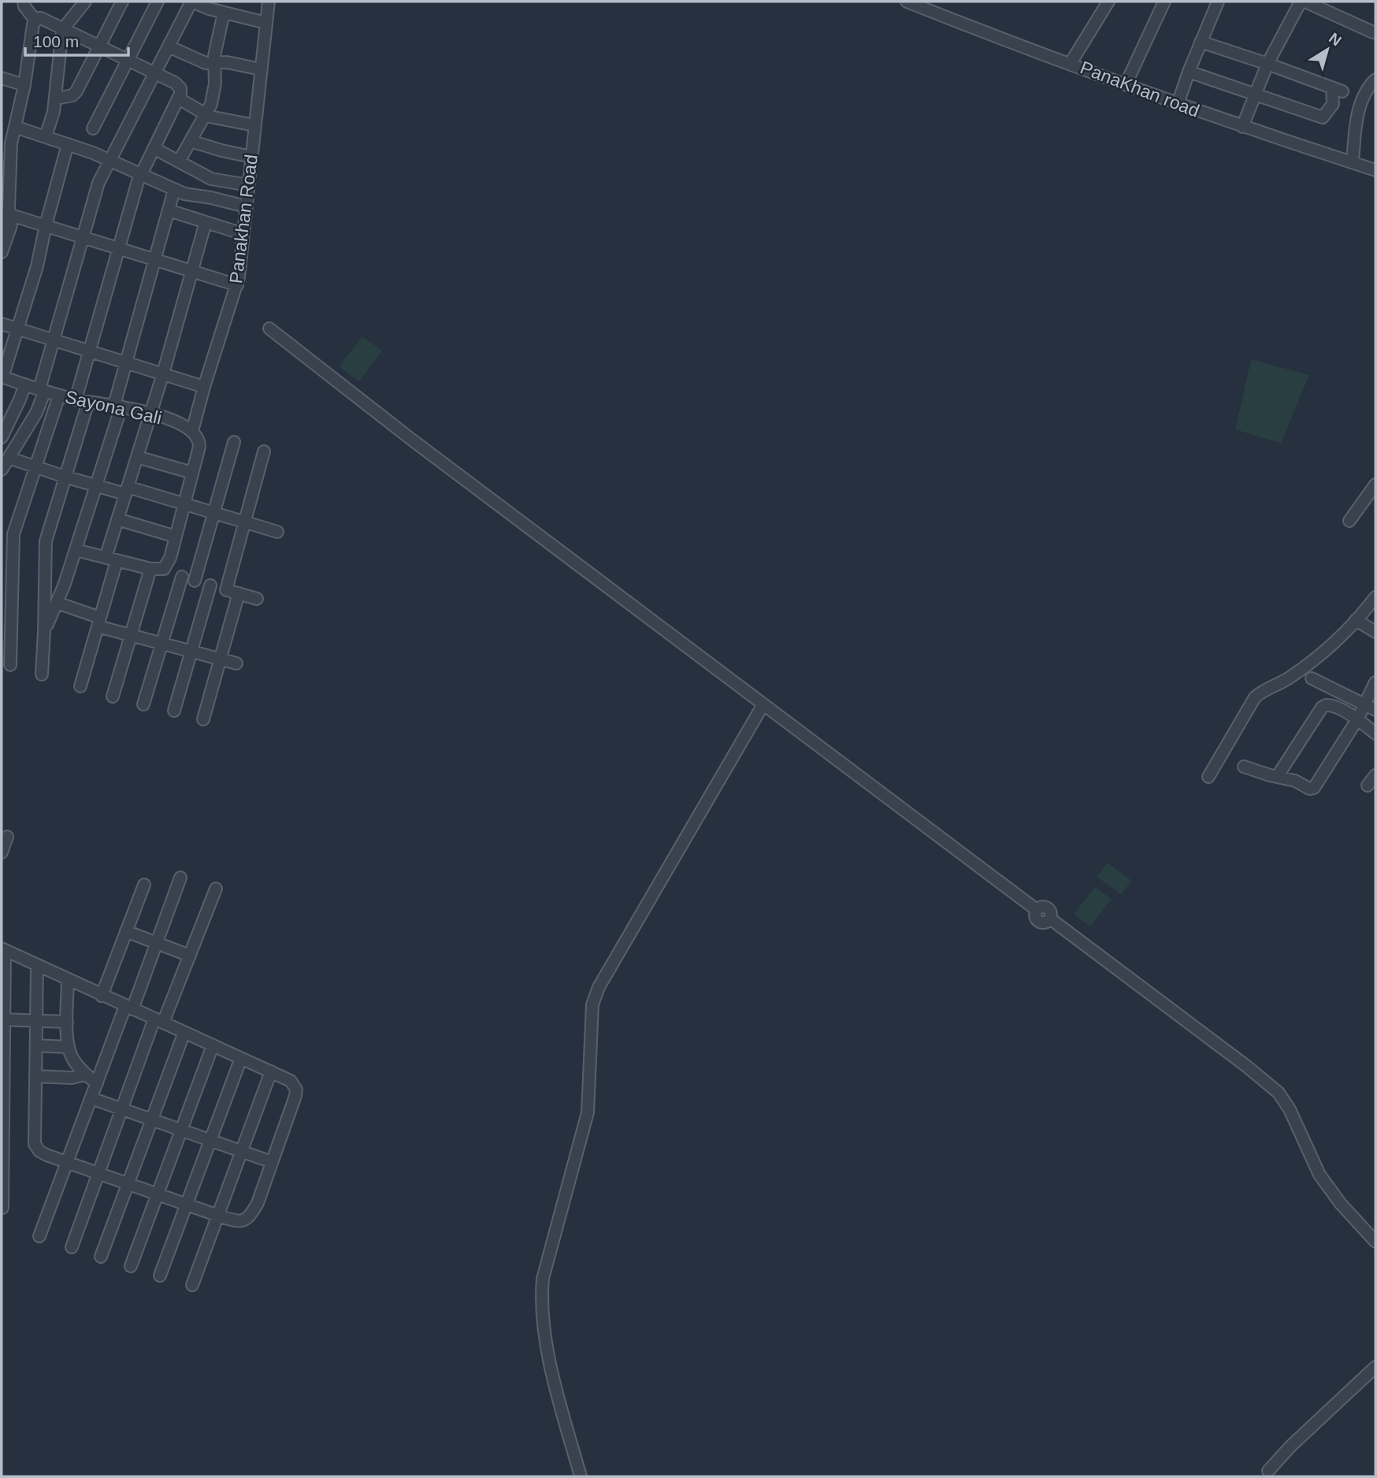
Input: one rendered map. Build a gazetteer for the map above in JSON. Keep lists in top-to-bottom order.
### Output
{
  "streets": {
    "street": ["PanaKhan road", "Panakhan Road", "Sayona Gali"]
  },
  "crossings": [
    ["Panakhan Road", "Sayona Gali"]
  ],
  "scale_bar": "100 m",
  "north": "top right"
}
